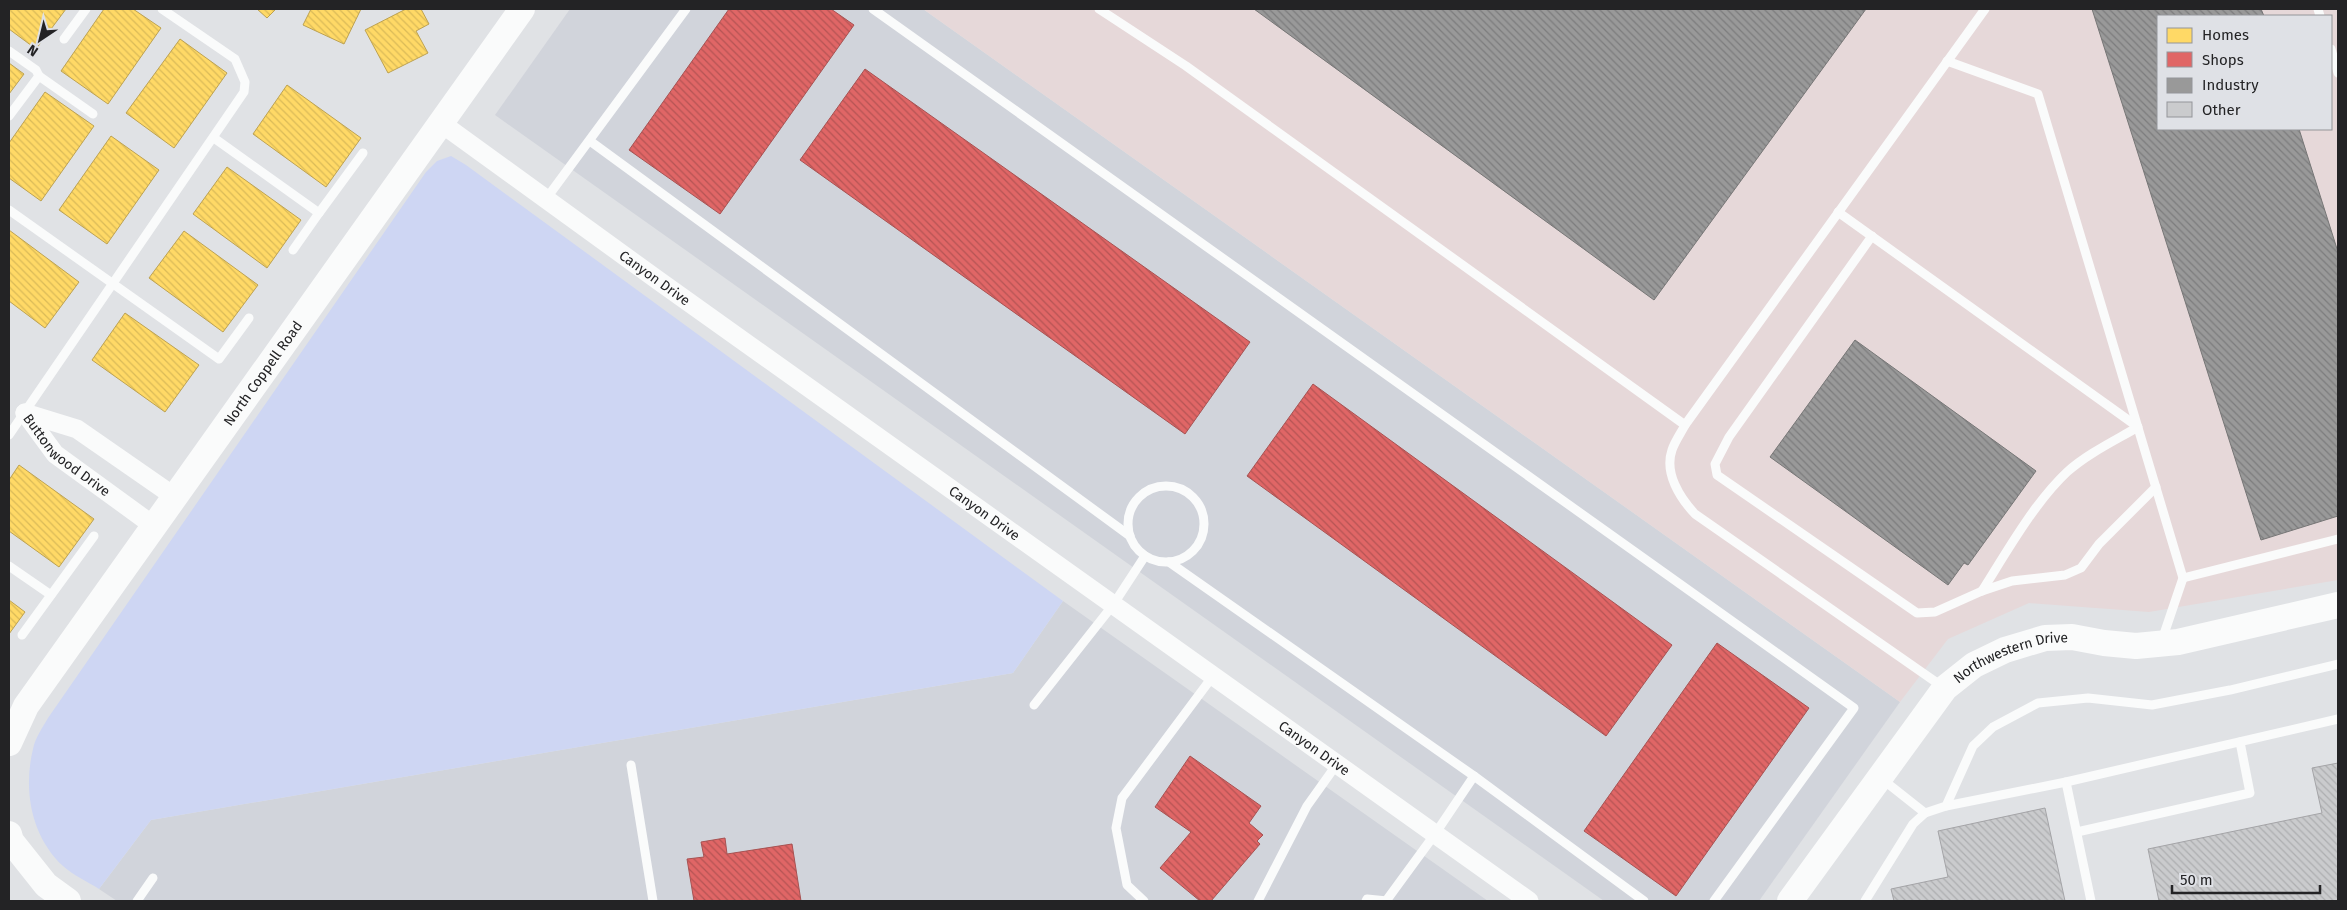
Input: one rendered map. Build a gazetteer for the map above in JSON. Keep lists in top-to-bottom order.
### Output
{
  "streets": {
    "street": [
      "Canyon Drive",
      "North Coppell Road",
      "Buttonwood Drive",
      "Northwestern Drive"
    ]
  },
  "crossings": [
    ["Canyon Drive", "North Coppell Road"],
    ["North Coppell Road", "Buttonwood Drive"]
  ],
  "legend": [
    "Homes",
    "Shops",
    "Industry",
    "Other"
  ],
  "scale_bar": "50 m",
  "north": "bottom left"
}
